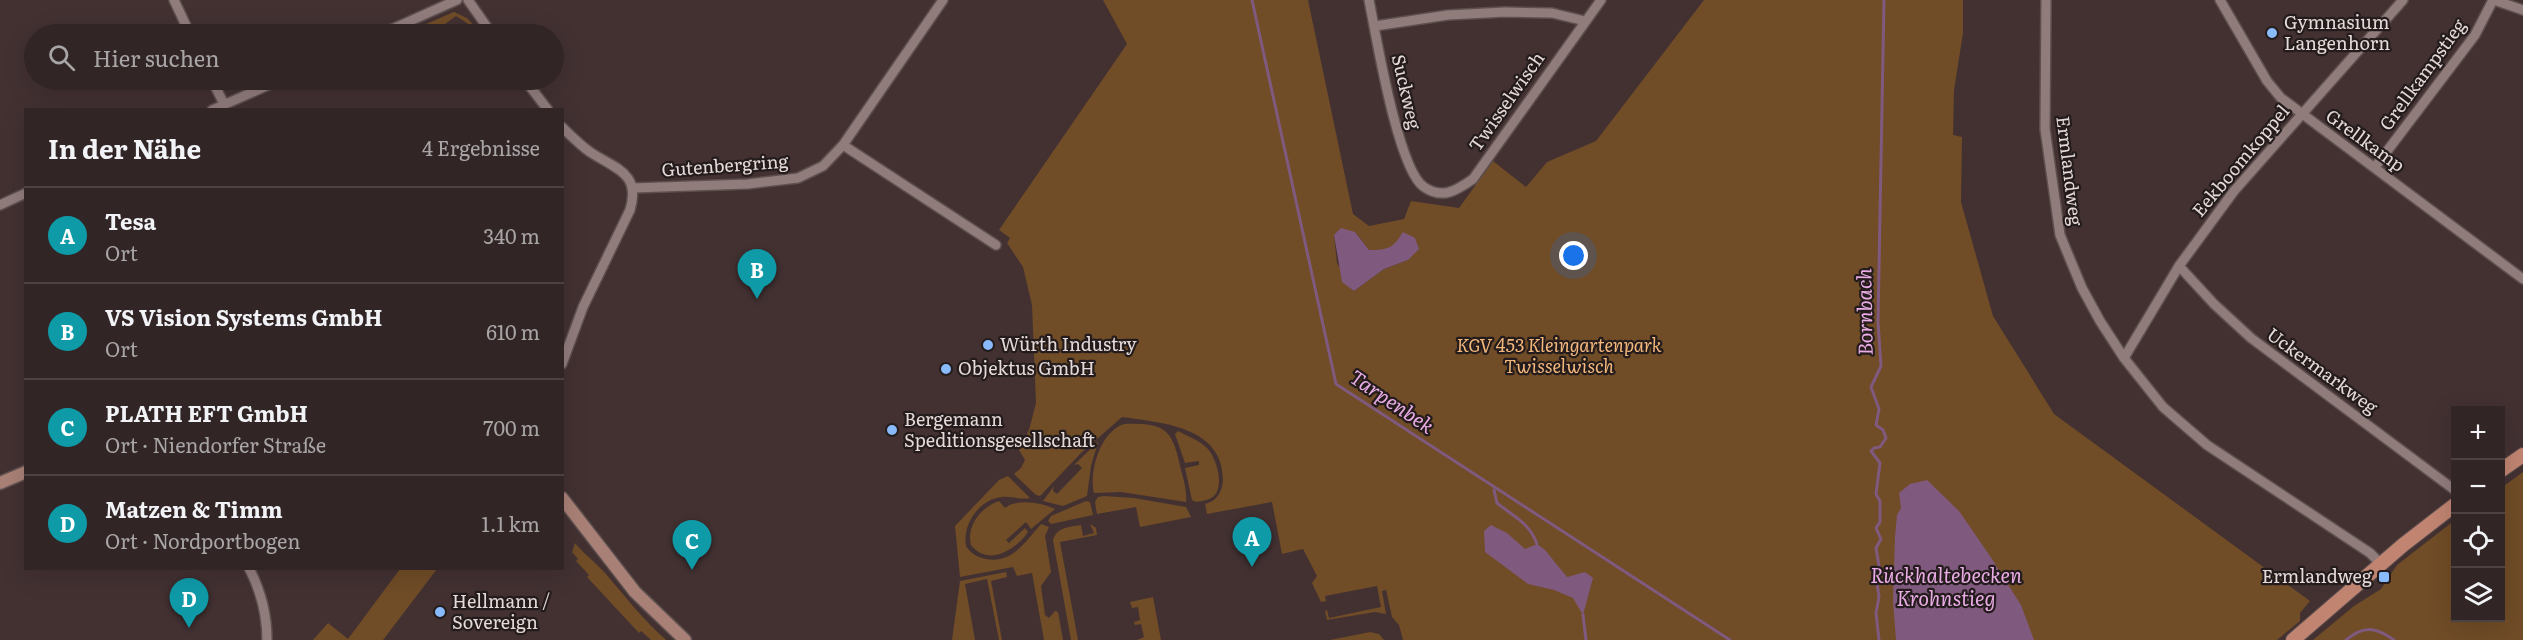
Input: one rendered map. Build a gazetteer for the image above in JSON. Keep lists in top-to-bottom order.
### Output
{
  "streets": {
    "street": [
      "Grellkampstieg",
      "Suckweg",
      "Twisselwisch",
      "Grellkamp",
      "Eekboomkoppel",
      "Gutenbergring",
      "Ermlandweg",
      "Uckermarkweg"
    ]
  },
  "crossings": [
    ["Grellkampstieg", "Grellkamp"],
    ["Suckweg", "Twisselwisch"],
    ["Grellkamp", "Eekboomkoppel"],
    ["Eekboomkoppel", "Ermlandweg"],
    ["Eekboomkoppel", "Uckermarkweg"]
  ],
  "water": ["Bornbach", "Tarpenbek", "Rückhaltebecken Krohnstieg"],
  "parks": ["KGV 453 Kleingartenpark Twisselwisch"],
  "places": {
    "other": [
      "Gymnasium Langenhorn",
      "Würth Industry",
      "Objektus GmbH",
      "Bergemann Speditionsgesellschaft",
      "Hellmann / Sovereign"
    ],
    "transit": ["Ermlandweg"]
  },
  "page": {
    "search": "Hier suchen",
    "heading": ["In der Nähe", "4 Ergebnisse"],
    "list": [
      {
        "mark": "A",
        "name": "Tesa",
        "note": "Ort",
        "value": "340 m"
      },
      {
        "mark": "B",
        "name": "VS Vision Systems GmbH",
        "note": "Ort",
        "value": "610 m"
      },
      {
        "mark": "C",
        "name": "PLATH EFT GmbH",
        "note": "Ort · Niendorfer Straße",
        "value": "700 m"
      },
      {
        "mark": "D",
        "name": "Matzen & Timm",
        "note": "Ort · Nordportbogen",
        "value": "1.1 km"
      }
    ],
    "pins": [
      "B",
      "A",
      "C",
      "D"
    ],
    "map_buttons": ["+", "−"]
  }
}
